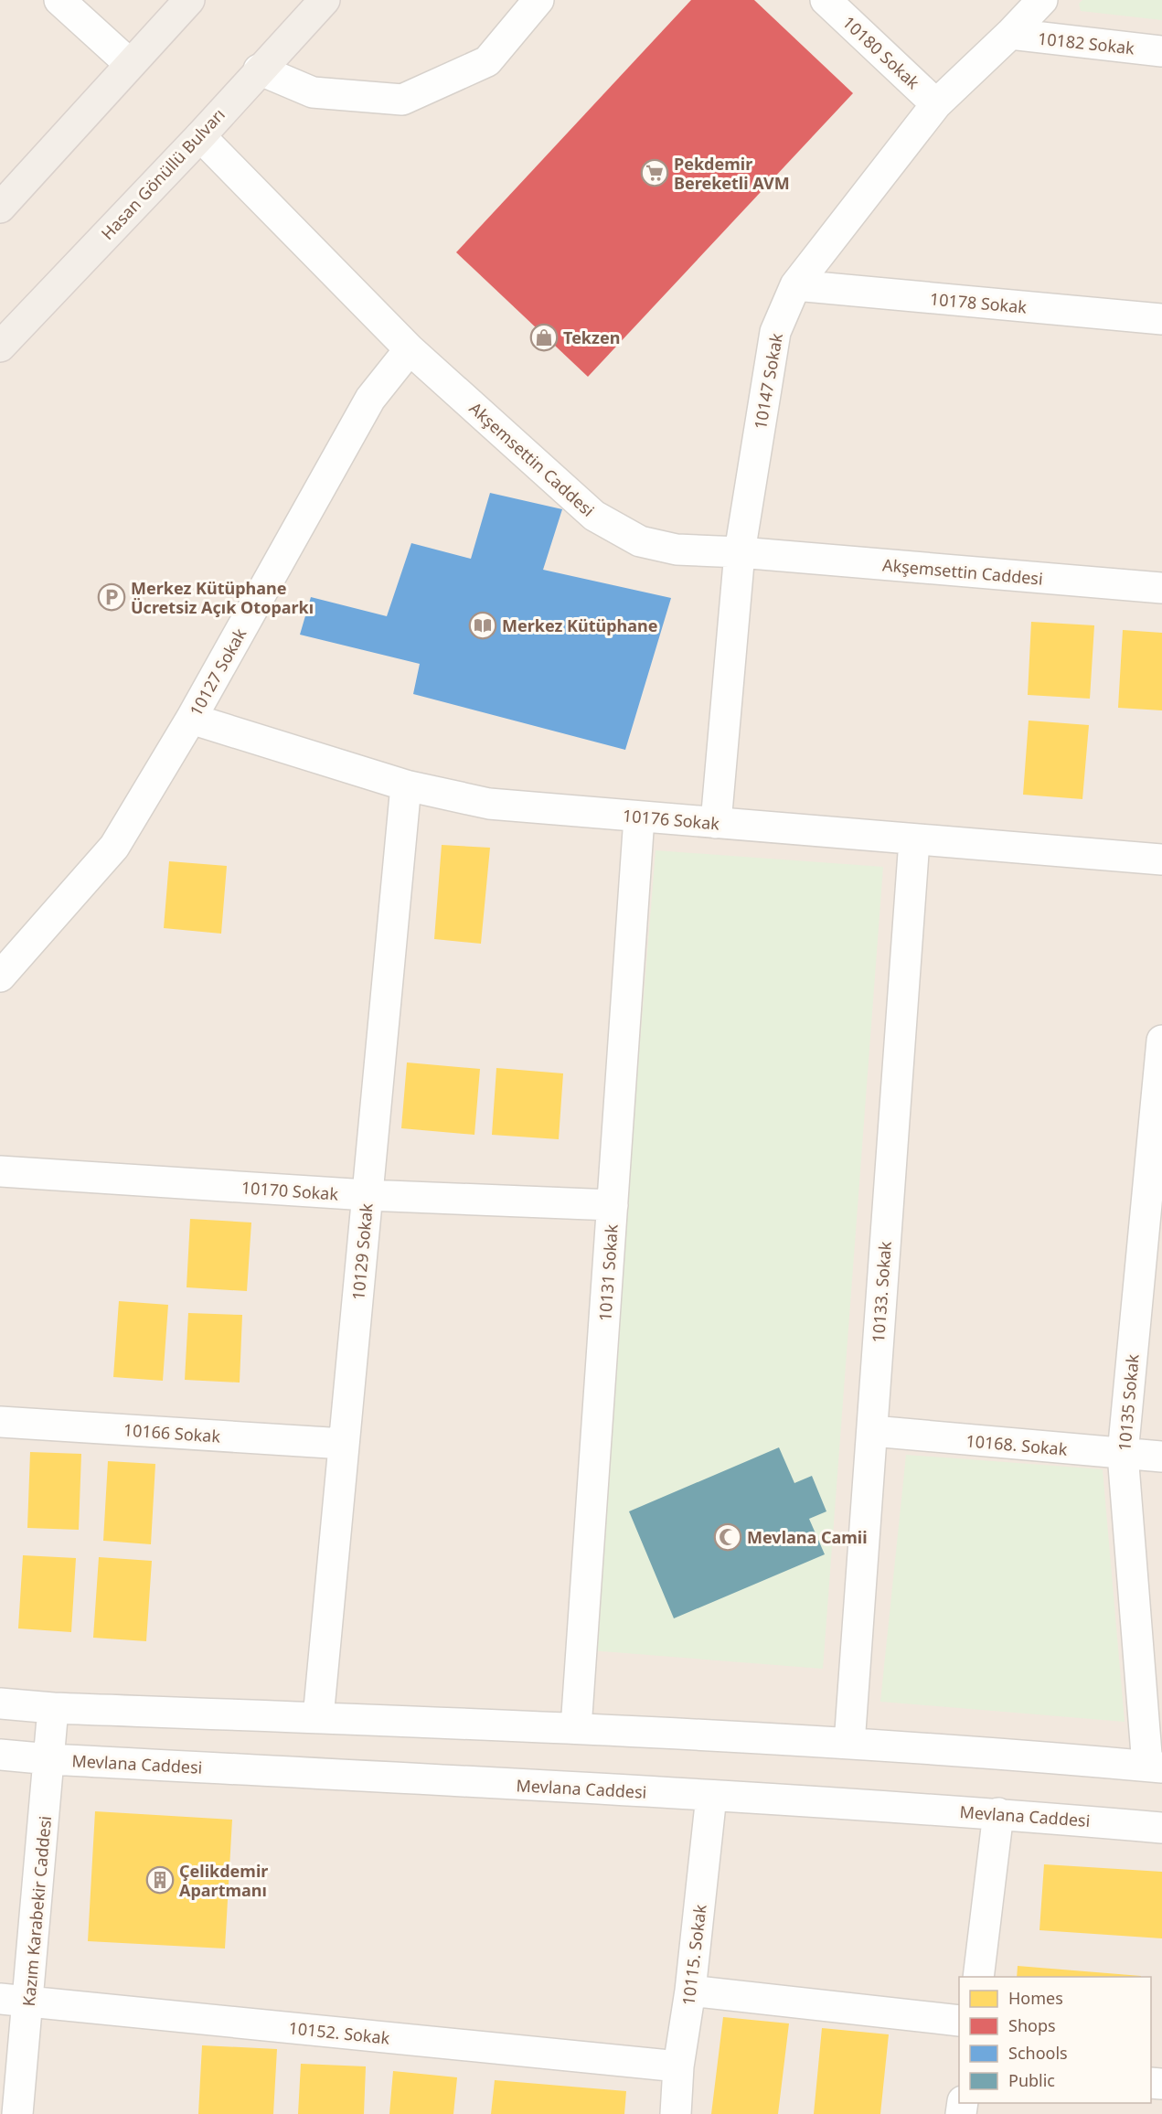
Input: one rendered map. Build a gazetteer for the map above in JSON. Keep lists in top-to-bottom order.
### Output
{
  "streets": {
    "main road": ["Hasan Gönüllü Bulvarı"],
    "street": [
      "10182 Sokak",
      "10180 Sokak",
      "10178 Sokak",
      "10147 Sokak",
      "Akşemsettin Caddesi",
      "10127 Sokak",
      "10176 Sokak",
      "10170 Sokak",
      "10129 Sokak",
      "10131 Sokak",
      "10133. Sokak",
      "10135 Sokak",
      "10166 Sokak",
      "10168. Sokak",
      "Mevlana Caddesi",
      "Kazım Karabekir Caddesi",
      "10115. Sokak",
      "10152. Sokak"
    ]
  },
  "crossings": [
    ["10182 Sokak", "10147 Sokak"],
    ["10180 Sokak", "10147 Sokak"],
    ["Hasan Gönüllü Bulvarı", "Akşemsettin Caddesi"],
    ["10178 Sokak", "10147 Sokak"],
    ["10147 Sokak", "Akşemsettin Caddesi"],
    ["10147 Sokak", "10176 Sokak"],
    ["Akşemsettin Caddesi", "10127 Sokak"],
    ["10127 Sokak", "10176 Sokak"],
    ["10176 Sokak", "10129 Sokak"],
    ["10176 Sokak", "10131 Sokak"],
    ["10176 Sokak", "10133. Sokak"],
    ["10170 Sokak", "10129 Sokak"],
    ["10170 Sokak", "10131 Sokak"],
    ["10129 Sokak", "10166 Sokak"],
    ["10133. Sokak", "10168. Sokak"],
    ["10135 Sokak", "10168. Sokak"],
    ["Mevlana Caddesi", "Kazım Karabekir Caddesi"],
    ["Mevlana Caddesi", "10115. Sokak"],
    ["Kazım Karabekir Caddesi", "10152. Sokak"],
    ["10115. Sokak", "10152. Sokak"]
  ],
  "places": {
    "supermarket": ["Pekdemir Bereketli AVM"],
    "shop": ["Tekzen"],
    "parking": ["Merkez Kütüphane Ücretsiz Açık Otoparkı"],
    "library": ["Merkez Kütüphane"],
    "mosque": ["Mevlana Camii"],
    "building": ["Çelikdemir Apartmanı"]
  },
  "legend": [
    "Homes",
    "Shops",
    "Schools",
    "Public"
  ]
}
